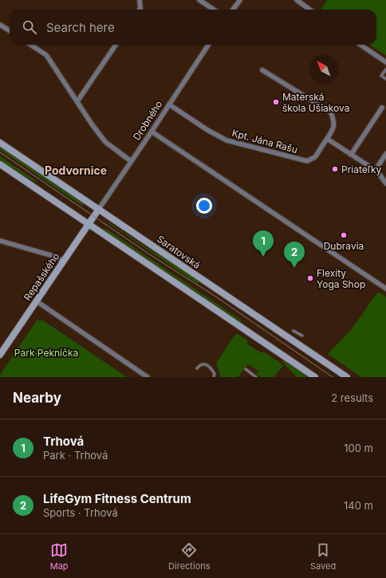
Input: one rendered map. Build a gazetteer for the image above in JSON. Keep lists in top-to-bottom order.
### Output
{
  "streets": {
    "main road": ["Saratovská", "Repašského"],
    "street": ["Drobného", "Kpt. Jána Rašu"]
  },
  "crossings": [
    ["Drobného", "Kpt. Jána Rašu"],
    ["Drobného", "Saratovská"],
    ["Drobného", "Repašského"],
    ["Saratovská", "Repašského"]
  ],
  "districts": ["Podvornice"],
  "parks": ["Park Pekníčka"],
  "places": [
    "Materská škola Ušiakova",
    "Priateľky",
    "Dubravia",
    "Flexity Yoga Shop"
  ],
  "north": "top left",
  "page": {
    "search": "Search here",
    "pins": ["1", "2"],
    "heading": ["Nearby", "2 results"],
    "list": [
      {
        "mark": "1",
        "name": "Trhová",
        "note": "Park · Trhová",
        "value": "100 m"
      },
      {
        "mark": "2",
        "name": "LifeGym Fitness Centrum",
        "note": "Sports · Trhová",
        "value": "140 m"
      }
    ],
    "nav": ["Map", "Directions", "Saved"]
  }
}
